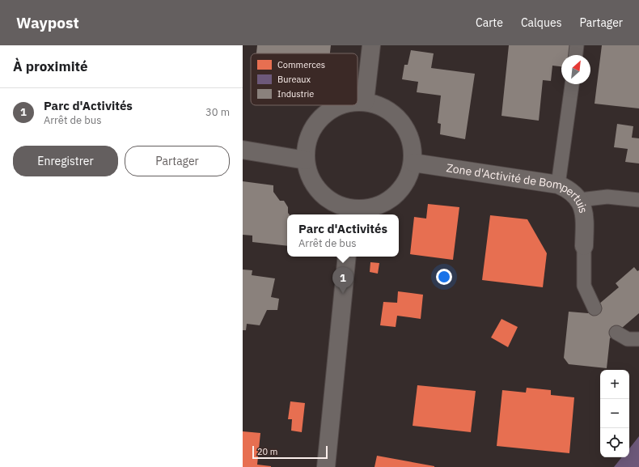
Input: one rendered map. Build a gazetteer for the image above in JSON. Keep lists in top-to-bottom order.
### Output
{
  "streets": {
    "street": ["Zone d'Activité de Bompertuis"]
  },
  "legend": ["Commerces", "Bureaux", "Industrie"],
  "scale_bar": "20 m",
  "north": "top right",
  "page": {
    "header": "Waypost",
    "nav": ["Carte", "Calques", "Partager"],
    "heading": "À proximité",
    "list": [
      {
        "mark": "1",
        "name": "Parc d'Activités",
        "note": "Arrêt de bus",
        "value": "30 m"
      }
    ],
    "buttons": ["Enregistrer", "Partager"],
    "popup": ["Parc d'Activités", "Arrêt de bus"],
    "pins": "1",
    "map_buttons": ["+", "−"],
    "scale": "20 m"
  }
}
